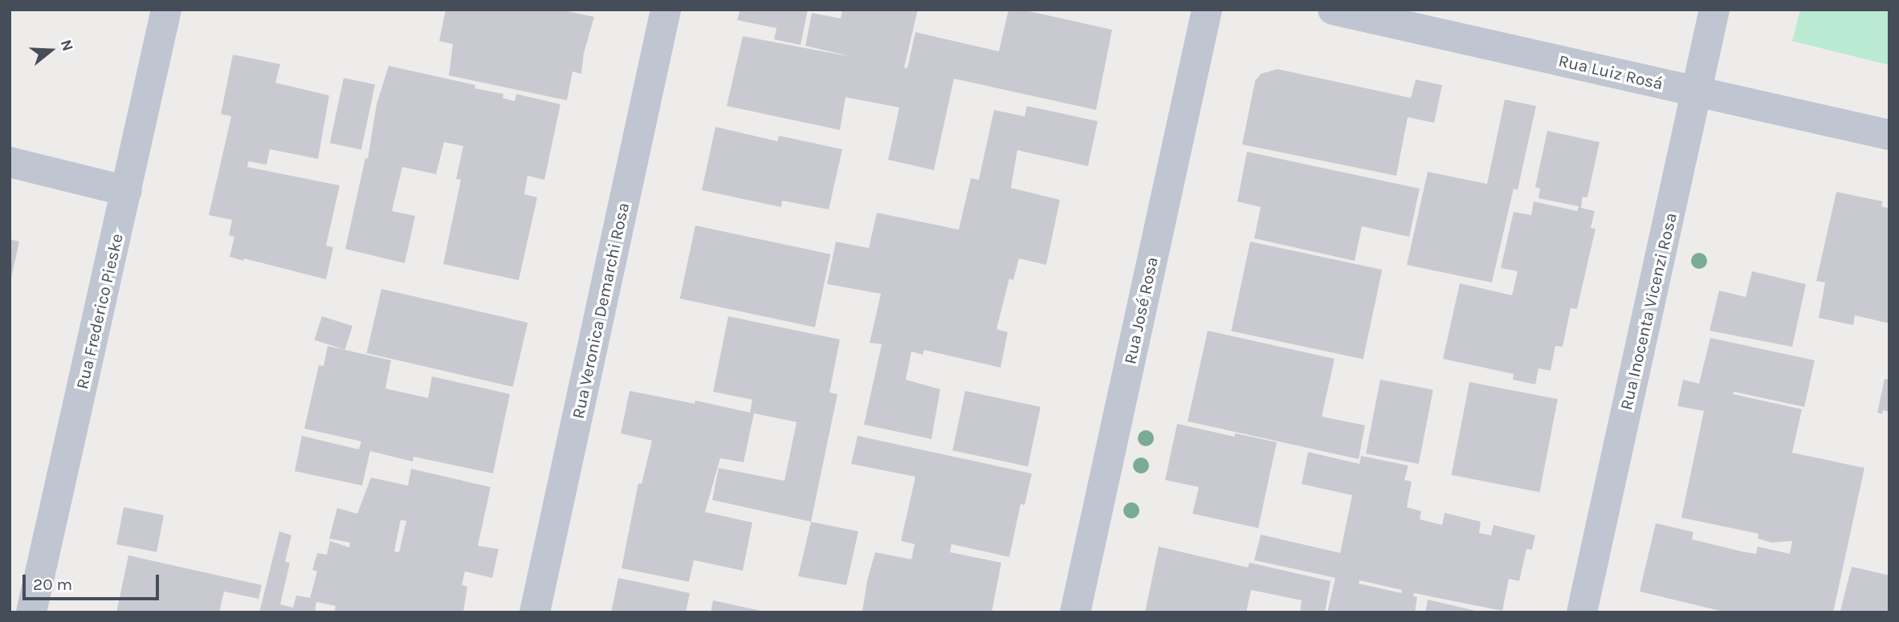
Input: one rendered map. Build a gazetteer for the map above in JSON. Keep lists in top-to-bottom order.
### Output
{
  "streets": {
    "street": [
      "Rua Luiz Rosá",
      "Rua Veronica Demarchi Rosa",
      "Rua José Rosa",
      "Rua Frederico Pieske",
      "Rua Inocenta Vicenzi Rosa"
    ]
  },
  "crossings": [
    ["Rua Luiz Rosá", "Rua Inocenta Vicenzi Rosa"]
  ],
  "scale_bar": "20 m",
  "north": "right"
}
